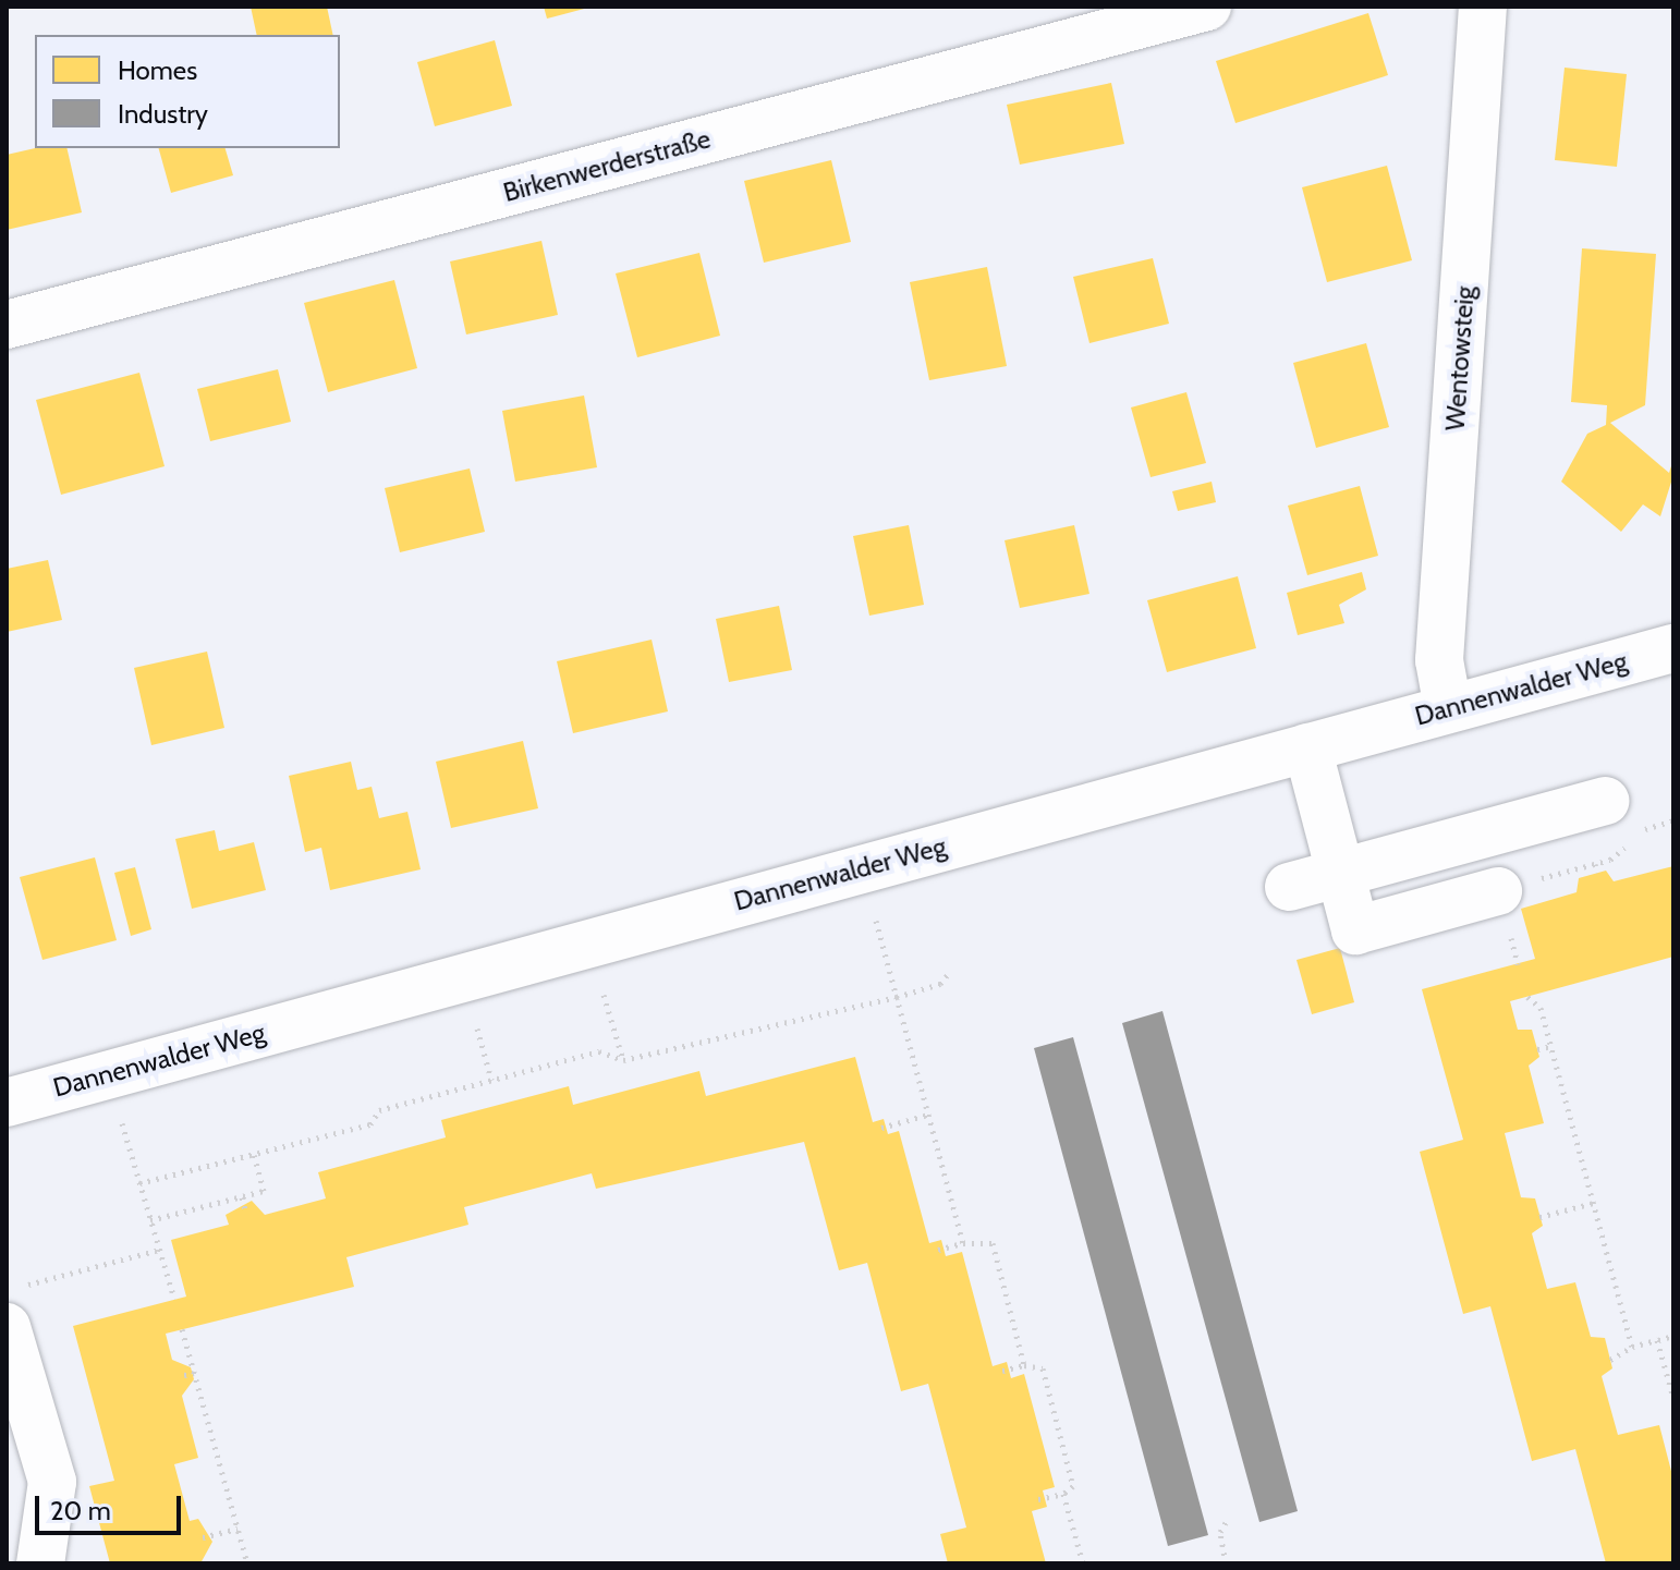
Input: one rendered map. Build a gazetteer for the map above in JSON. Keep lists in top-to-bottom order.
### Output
{
  "streets": {
    "street": ["Birkenwerderstraße", "Wentowsteig", "Dannenwalder Weg"]
  },
  "crossings": [
    ["Wentowsteig", "Dannenwalder Weg"]
  ],
  "legend": ["Homes", "Industry"],
  "scale_bar": "20 m"
}
